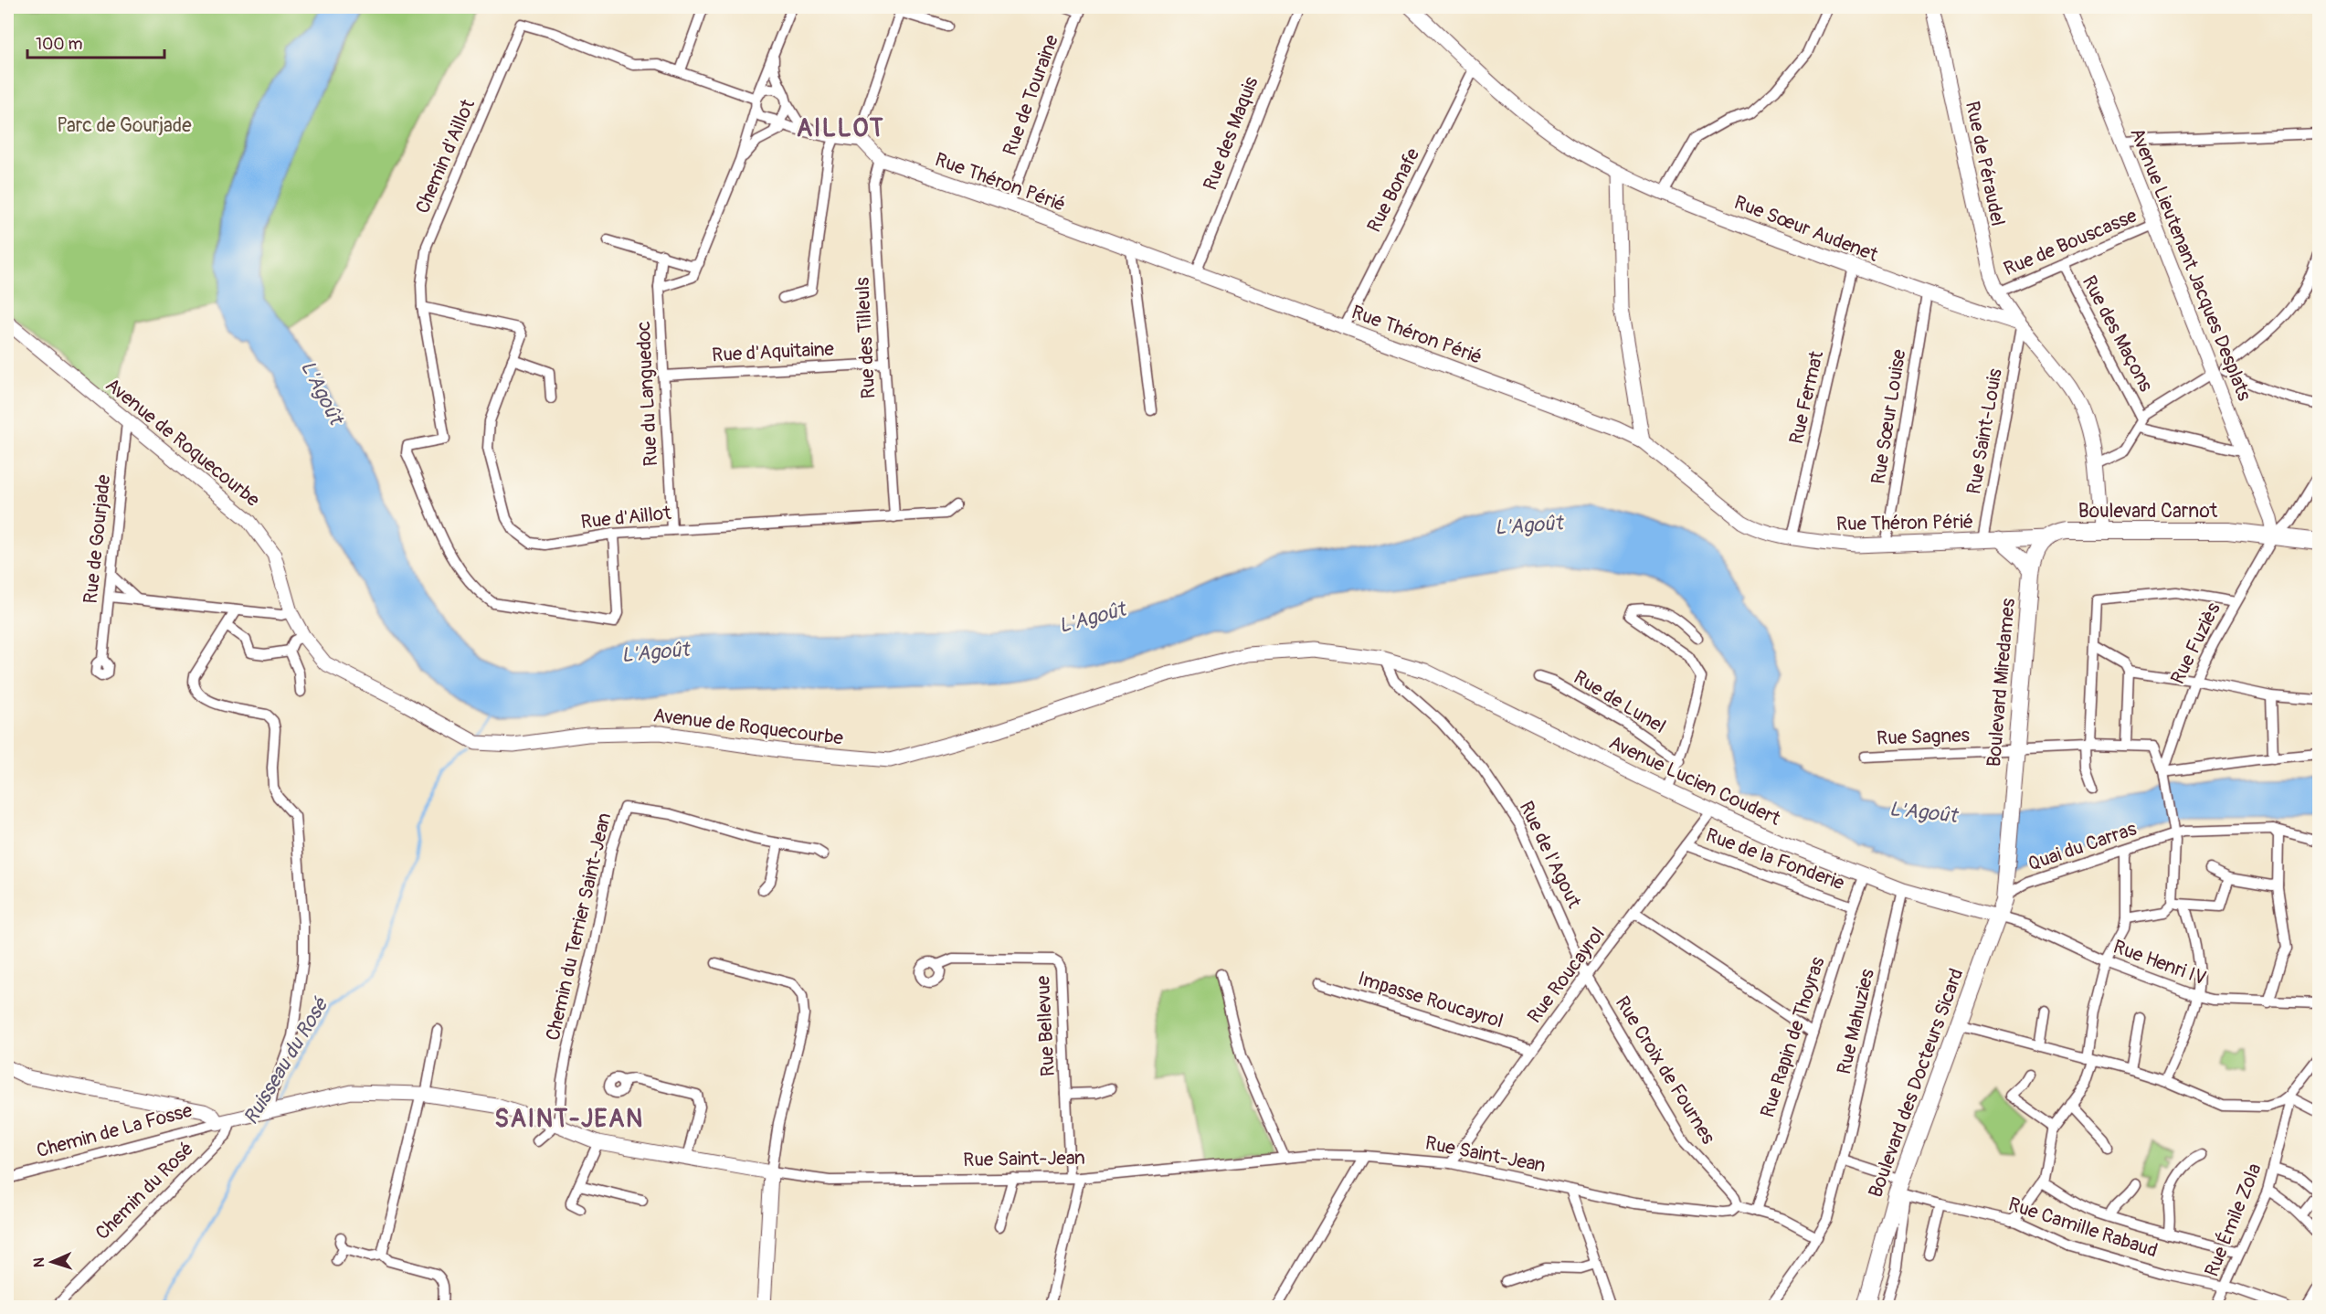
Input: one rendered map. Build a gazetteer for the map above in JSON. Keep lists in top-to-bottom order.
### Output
{
  "streets": {
    "main road": [
      "Rue de Péraudel",
      "Rue Théron Périé",
      "Rue Sœur Audenet",
      "Avenue Lieutenant Jacques Desplats",
      "Avenue de Roquecourbe",
      "Boulevard Carnot",
      "Boulevard Miredames",
      "Avenue Lucien Coudert",
      "Boulevard des Docteurs Sicard",
      "Rue Saint-Jean"
    ],
    "street": [
      "Rue de Touraine",
      "Rue des Maquis",
      "Chemin d'Aillot",
      "Rue Bonafe",
      "Rue de Bouscasse",
      "Rue des Maçons",
      "Rue des Tilleuls",
      "Rue d'Aquitaine",
      "Rue du Languedoc",
      "Rue Fermat",
      "Rue Sœur Louise",
      "Rue Saint-Louis",
      "Rue d'Aillot",
      "Rue de Gourjade",
      "Rue Fuziès",
      "Rue de Lunel",
      "Rue Sagnes",
      "Quai du Carras",
      "Rue de l'Agout",
      "Rue de la Fonderie",
      "Chemin du Terrier Saint-Jean",
      "Rue Henri IV",
      "Rue Roucayrol",
      "Impasse Roucayrol",
      "Rue Mahuzies",
      "Rue Bellevue",
      "Rue Rapin de Thoyras",
      "Rue Croix de Fournes",
      "Chemin de La Fosse",
      "Chemin du Rosé",
      "Rue Émile Zola",
      "Rue Camille Rabaud"
    ]
  },
  "crossings": [
    ["Rue de Touraine", "Rue Théron Périé"],
    ["Rue des Maquis", "Rue Théron Périé"],
    ["Chemin d'Aillot", "Rue d'Aillot"],
    ["Rue de Péraudel", "Rue Sœur Audenet"],
    ["Rue de Péraudel", "Rue de Bouscasse"],
    ["Rue de Péraudel", "Rue Saint-Louis"],
    ["Rue Théron Périé", "Rue Bonafe"],
    ["Rue Théron Périé", "Rue des Tilleuls"],
    ["Rue Théron Périé", "Rue Fermat"],
    ["Rue Théron Périé", "Rue Sœur Louise"],
    ["Rue Théron Périé", "Rue Saint-Louis"],
    ["Rue Théron Périé", "Boulevard Carnot"],
    ["Rue Théron Périé", "Boulevard Miredames"],
    ["Rue Bonafe", "Rue Sœur Audenet"],
    ["Rue Sœur Audenet", "Rue Fermat"],
    ["Rue Sœur Audenet", "Rue Sœur Louise"],
    ["Rue Sœur Audenet", "Rue Saint-Louis"],
    ["Rue de Bouscasse", "Avenue Lieutenant Jacques Desplats"],
    ["Rue de Bouscasse", "Rue des Maçons"],
    ["Avenue Lieutenant Jacques Desplats", "Boulevard Carnot"],
    ["Avenue Lieutenant Jacques Desplats", "Rue Fuziès"],
    ["Rue des Tilleuls", "Rue d'Aquitaine"],
    ["Rue des Tilleuls", "Rue d'Aillot"],
    ["Rue d'Aquitaine", "Rue du Languedoc"],
    ["Rue du Languedoc", "Rue d'Aillot"],
    ["Avenue de Roquecourbe", "Rue de Gourjade"],
    ["Avenue de Roquecourbe", "Avenue Lucien Coudert"],
    ["Avenue de Roquecourbe", "Rue de l'Agout"],
    ["Boulevard Carnot", "Rue Fuziès"],
    ["Rue Fuziès", "Rue Sagnes"],
    ["Boulevard Miredames", "Rue Sagnes"],
    ["Boulevard Miredames", "Boulevard des Docteurs Sicard"],
    ["Avenue Lucien Coudert", "Rue de l'Agout"],
    ["Avenue Lucien Coudert", "Rue Henri IV"],
    ["Avenue Lucien Coudert", "Rue Roucayrol"],
    ["Avenue Lucien Coudert", "Rue Mahuzies"],
    ["Avenue Lucien Coudert", "Rue Rapin de Thoyras"],
    ["Avenue Lucien Coudert", "Boulevard des Docteurs Sicard"],
    ["Quai du Carras", "Boulevard des Docteurs Sicard"],
    ["Rue de l'Agout", "Rue Roucayrol"],
    ["Rue de l'Agout", "Rue Croix de Fournes"],
    ["Rue de la Fonderie", "Rue Roucayrol"],
    ["Rue de la Fonderie", "Rue Rapin de Thoyras"],
    ["Chemin du Terrier Saint-Jean", "Rue Saint-Jean"],
    ["Rue Henri IV", "Boulevard des Docteurs Sicard"],
    ["Rue Roucayrol", "Impasse Roucayrol"],
    ["Rue Roucayrol", "Rue Croix de Fournes"],
    ["Rue Roucayrol", "Rue Saint-Jean"],
    ["Rue Mahuzies", "Rue Saint-Jean"],
    ["Rue Mahuzies", "Rue Camille Rabaud"],
    ["Rue Bellevue", "Rue Saint-Jean"],
    ["Rue Rapin de Thoyras", "Rue Saint-Jean"],
    ["Rue Croix de Fournes", "Rue Saint-Jean"],
    ["Boulevard des Docteurs Sicard", "Rue Camille Rabaud"],
    ["Chemin de La Fosse", "Rue Saint-Jean"],
    ["Chemin de La Fosse", "Chemin du Rosé"],
    ["Rue Saint-Jean", "Chemin du Rosé"],
    ["Rue Émile Zola", "Rue Camille Rabaud"]
  ],
  "districts": ["AILLOT", "SAINT-JEAN"],
  "water": ["L'Agoût", "Ruisseau du Rosé"],
  "parks": ["Parc de Gourjade"],
  "scale_bar": "100 m",
  "north": "left"
}
